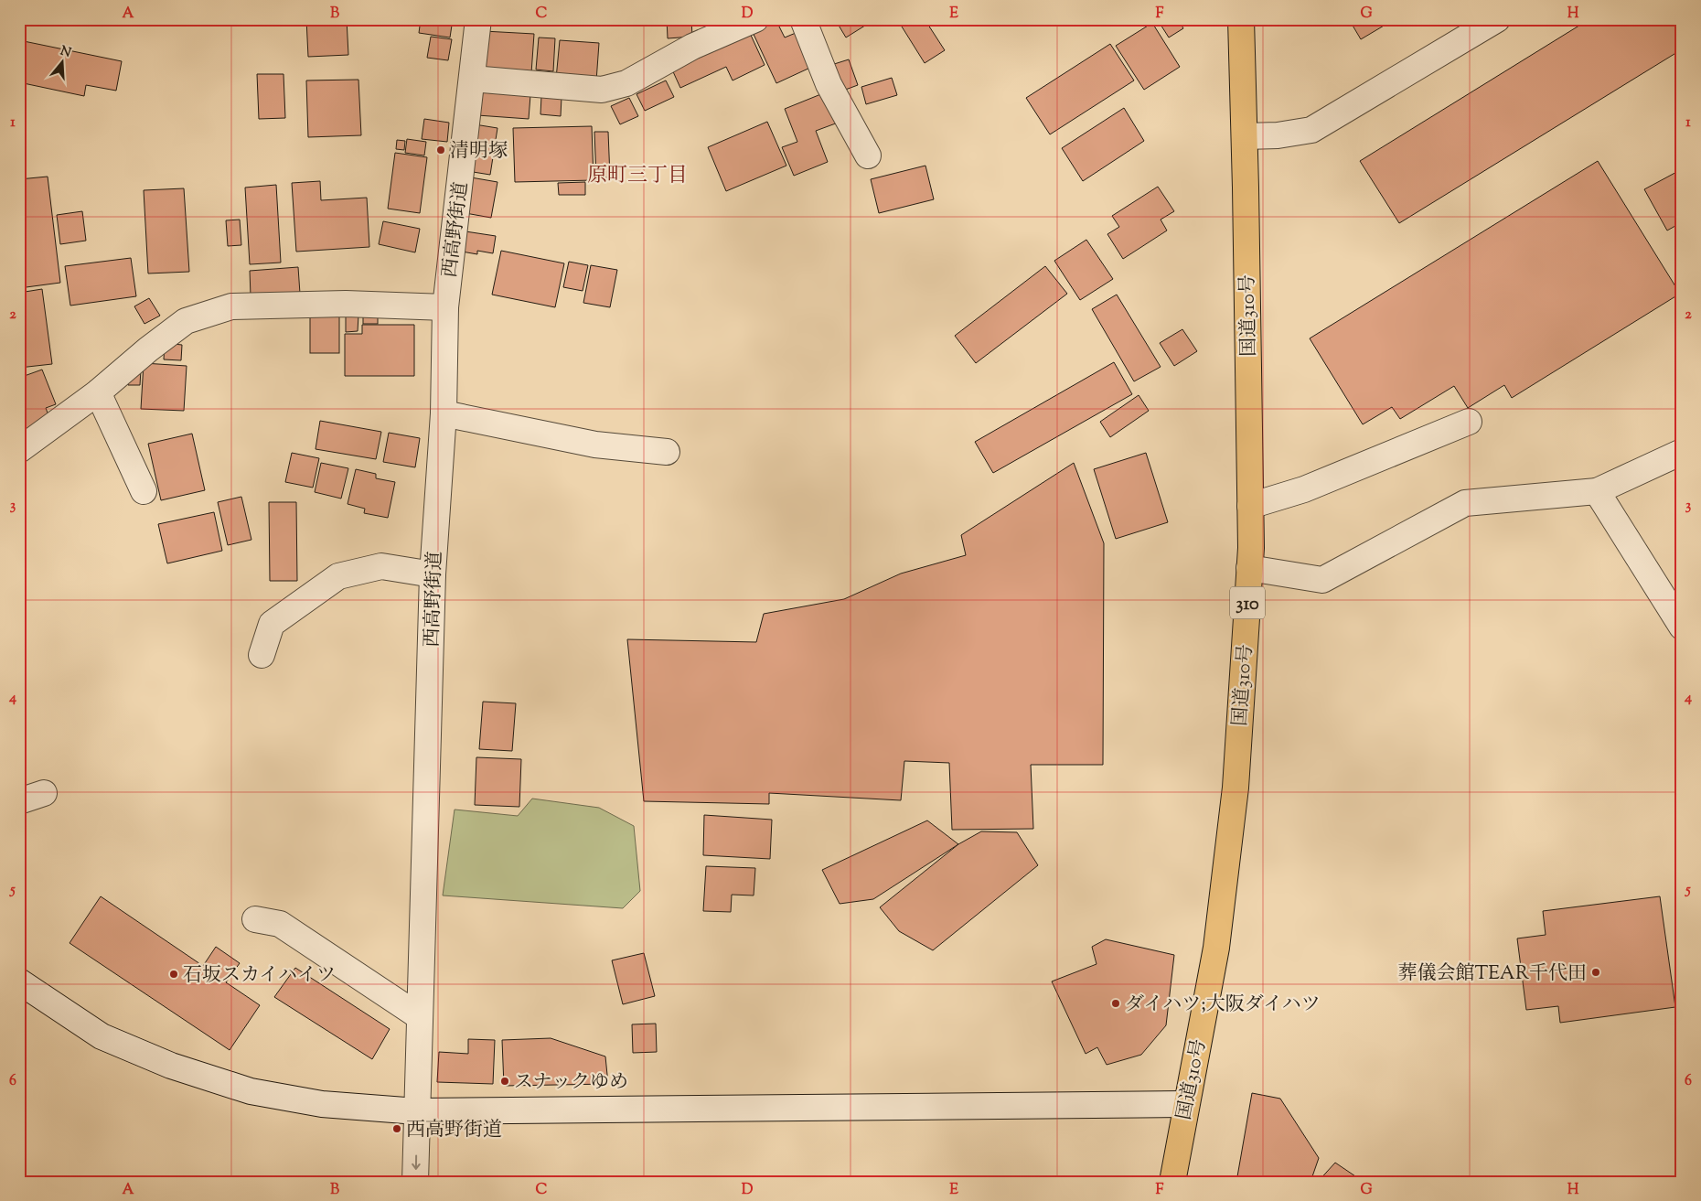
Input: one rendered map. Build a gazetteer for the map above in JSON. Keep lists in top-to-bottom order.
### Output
{
  "streets": {
    "highway": ["国道310号", "310"],
    "street": ["西高野街道"]
  },
  "districts": ["原町三丁目"],
  "places": [
    "清明塚",
    "葬儀会館TEAR千代田",
    "石坂スカイハイツ",
    "ダイハツ;大阪ダイハツ",
    "スナックゆめ",
    "西高野街道"
  ],
  "north": "top",
  "grid": {
    "columns": [
      "A",
      "B",
      "C",
      "D",
      "E",
      "F",
      "G",
      "H"
    ],
    "rows": [
      "1",
      "2",
      "3",
      "4",
      "5",
      "6"
    ]
  }
}
